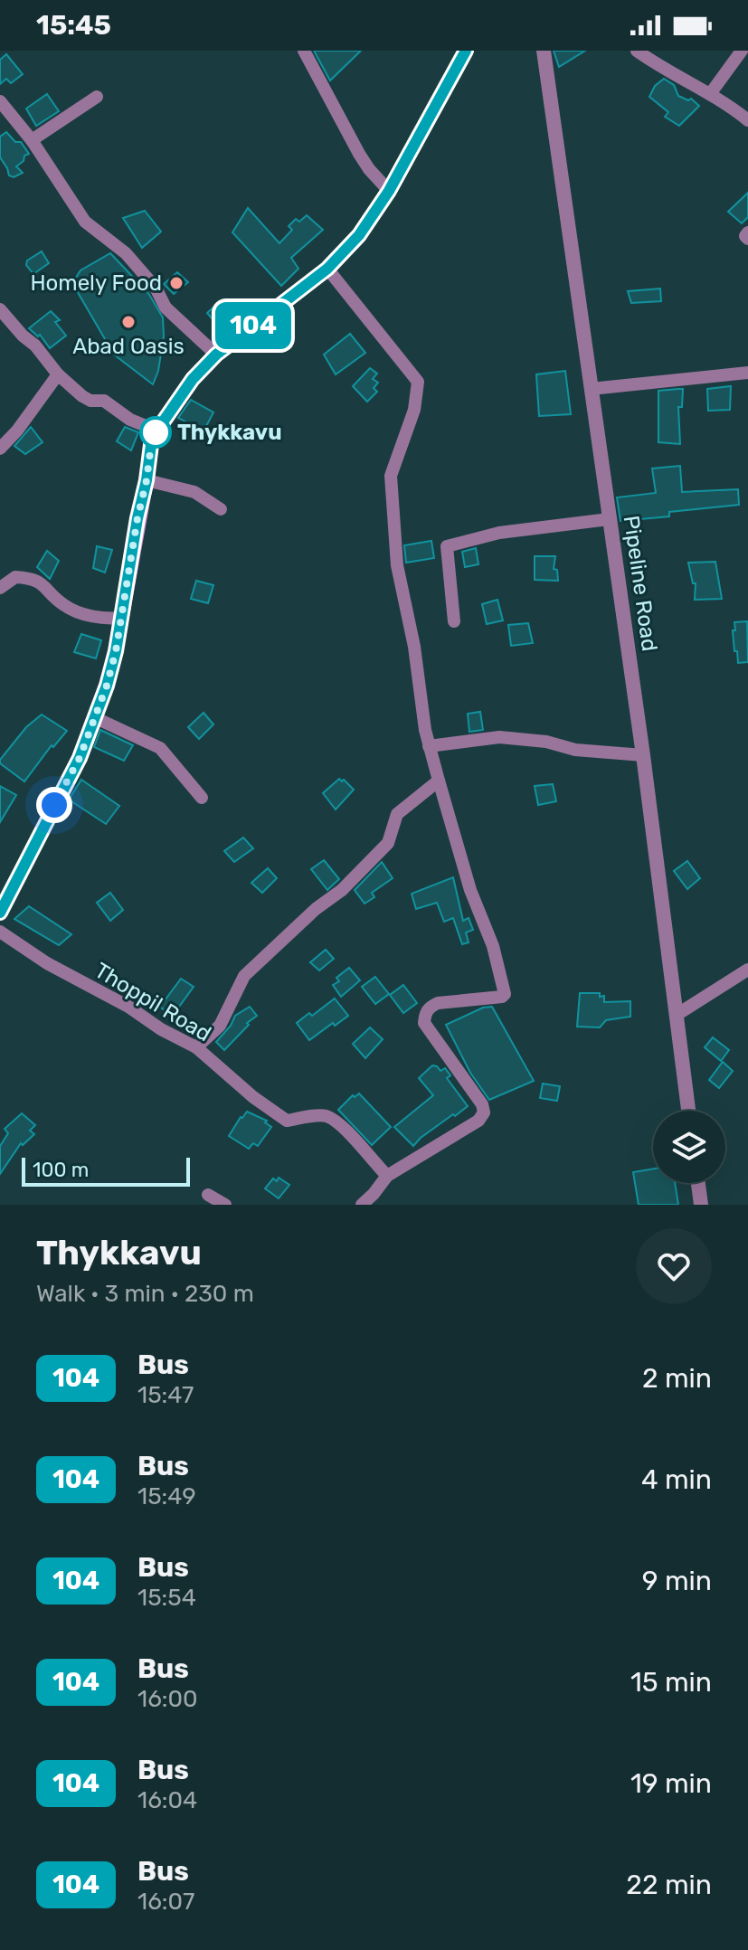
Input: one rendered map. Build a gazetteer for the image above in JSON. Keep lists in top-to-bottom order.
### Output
{
  "streets": {
    "street": ["Pipeline Road", "Thoppil Road"]
  },
  "places": ["Homely Food", "Abad Oasis", "Thykkavu"],
  "lines": ["bus line 104"],
  "scale_bar": "100 m",
  "page": {
    "status": "15:45",
    "on_map": "104",
    "scale": "100 m",
    "heading": ["Thykkavu", "Walk · 3 min · 230 m"],
    "list": [
      {
        "mark": "104",
        "name": "Bus",
        "note": "15:47",
        "value": "2 min"
      },
      {
        "mark": "104",
        "name": "Bus",
        "note": "15:49",
        "value": "4 min"
      },
      {
        "mark": "104",
        "name": "Bus",
        "note": "15:54",
        "value": "9 min"
      },
      {
        "mark": "104",
        "name": "Bus",
        "note": "16:00",
        "value": "15 min"
      },
      {
        "mark": "104",
        "name": "Bus",
        "note": "16:04",
        "value": "19 min"
      },
      {
        "mark": "104",
        "name": "Bus",
        "note": "16:07",
        "value": "22 min"
      }
    ]
  }
}
